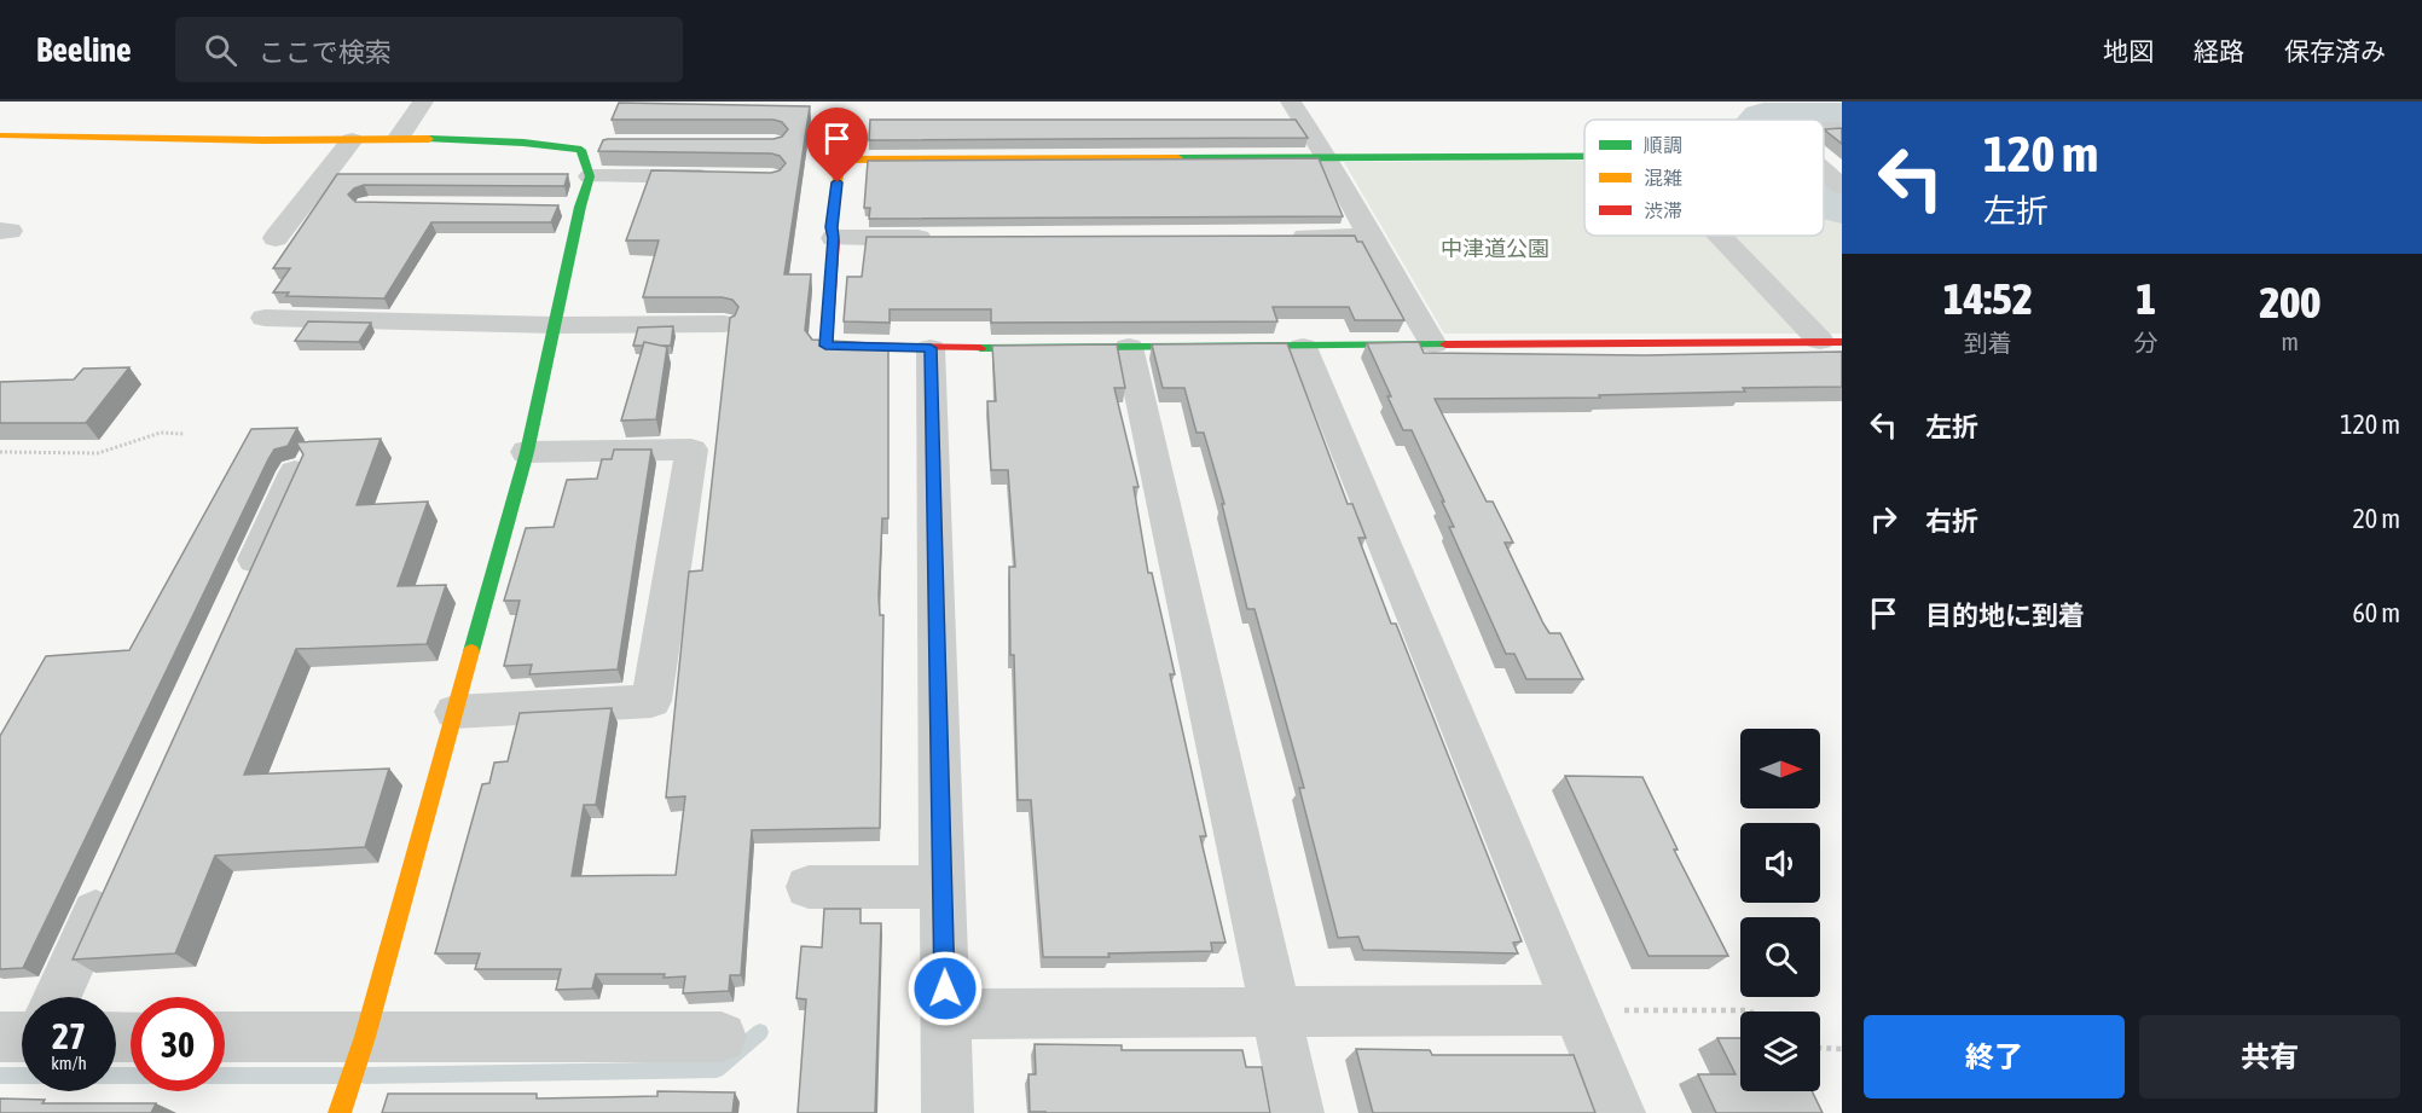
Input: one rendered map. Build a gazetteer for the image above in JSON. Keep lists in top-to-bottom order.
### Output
{
  "parks": ["中津道公園"],
  "legend": ["順調", "混雑", "渋滞"],
  "north": "right",
  "page": {
    "header": "Beeline",
    "search": "ここで検索",
    "nav": ["地図", "経路", "保存済み"],
    "turn": ["120 m", "左折"],
    "eta": [
      "14:52",
      "到着",
      "1",
      "分",
      "200",
      "m"
    ],
    "list": [
      {
        "name": "左折",
        "value": "120 m"
      },
      {
        "name": "右折",
        "value": "20 m"
      },
      {
        "name": "目的地に到着",
        "value": "60 m"
      }
    ],
    "speed": "27 km/h",
    "limit": "30",
    "buttons": ["終了", "共有"]
  }
}
